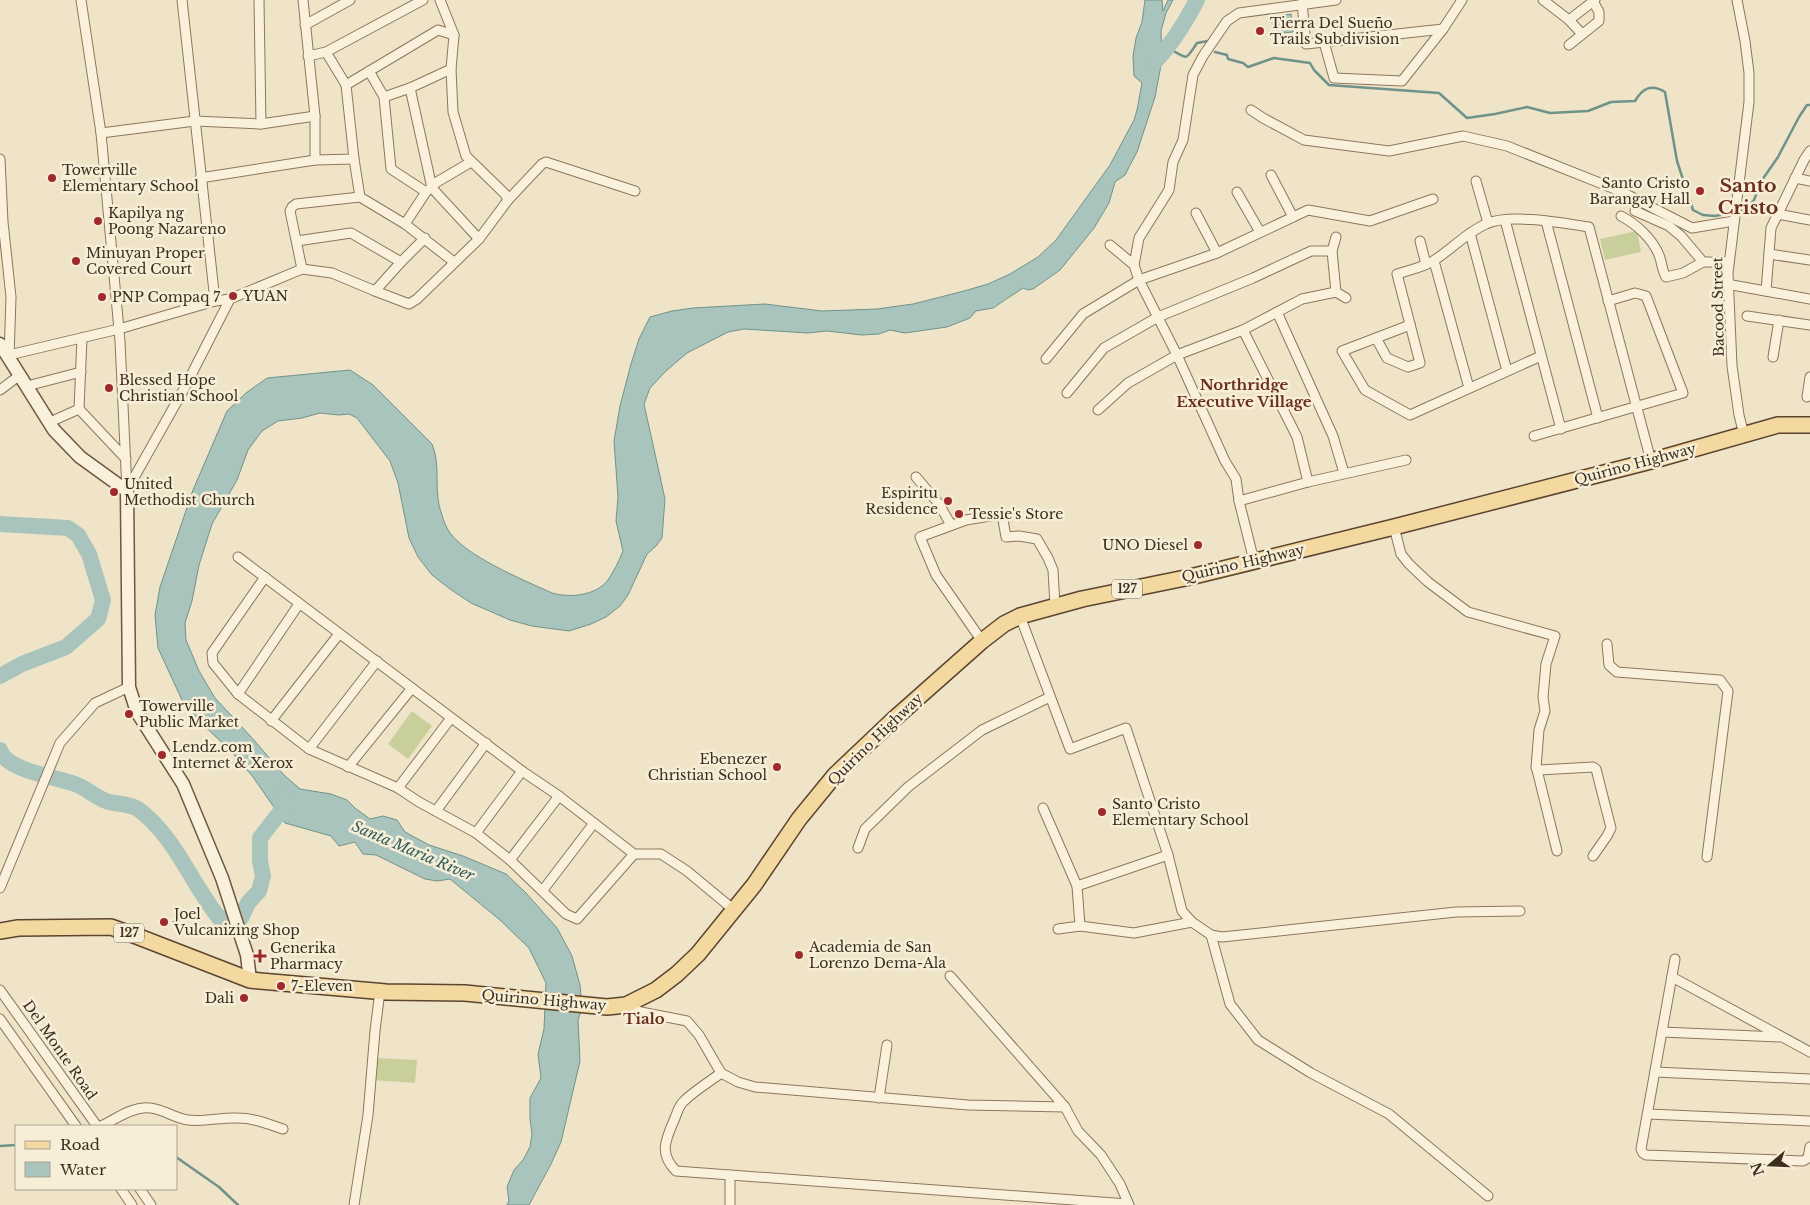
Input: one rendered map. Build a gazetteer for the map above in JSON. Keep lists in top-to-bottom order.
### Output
{
  "streets": {
    "main road": ["Quirino Highway", "127"],
    "street": ["Bacood Street", "Del Monte Road"]
  },
  "crossings": [
    ["Bacood Street", "Quirino Highway"]
  ],
  "districts": ["Santo Cristo", "Northridge Executive Village", "Tialo"],
  "water": ["Santa Maria River"],
  "places": {
    "other": [
      "Tierra Del Sueño Trails Subdivision",
      "Towerville Elementary School",
      "Santo Cristo Barangay Hall",
      "Kapilya ng Poong Nazareno",
      "Minuyan Proper Covered Court",
      "YUAN",
      "PNP Compaq 7",
      "Blessed Hope Christian School",
      "United Methodist Church",
      "Espiritu Residence",
      "Tessie's Store",
      "UNO Diesel",
      "Towerville Public Market",
      "Lendz.com Internet & Xerox",
      "Ebenezer Christian School",
      "Santo Cristo Elementary School",
      "Joel Vulcanizing Shop",
      "Academia de San Lorenzo Dema-Ala",
      "7-Eleven",
      "Dali"
    ],
    "health": ["Generika Pharmacy"]
  },
  "legend": ["Road", "Water"],
  "north": "left"
}
